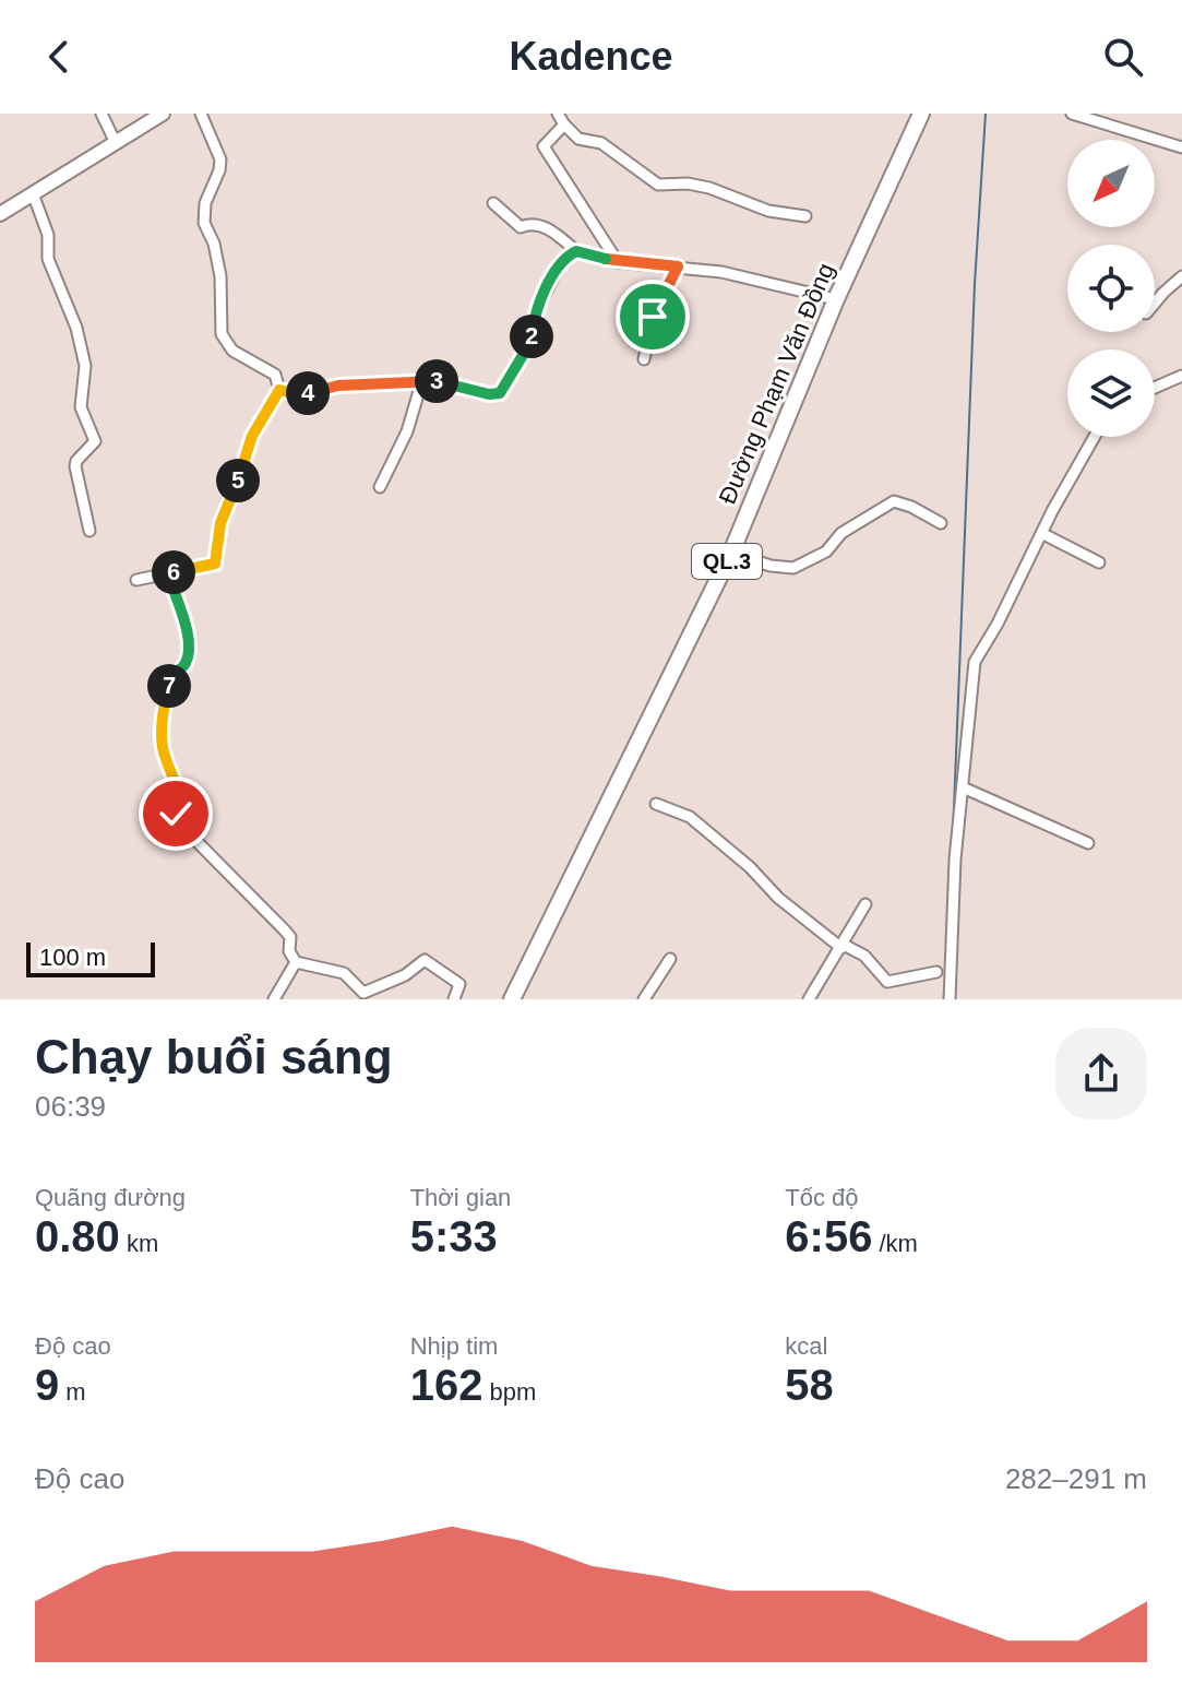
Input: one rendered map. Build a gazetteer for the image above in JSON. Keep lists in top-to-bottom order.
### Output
{
  "streets": {
    "highway": ["Đường Phạm Văn Đồng", "QL.3"]
  },
  "scale_bar": "100 m",
  "north": "bottom left",
  "page": {
    "header": "Kadence",
    "pins": [
      "2",
      "3",
      "4",
      "5",
      "6",
      "7"
    ],
    "scale": "100 m",
    "heading": ["Chạy buổi sáng", "06:39"],
    "stats": [
      ["Quãng đường", "0.80 km"],
      ["Thời gian", "5:33"],
      ["Tốc độ", "6:56 /km"],
      ["Độ cao", "9 m"],
      ["Nhịp tim", "162 bpm"],
      ["kcal", "58"]
    ],
    "chart": ["Độ cao", "282–291 m"]
  }
}
